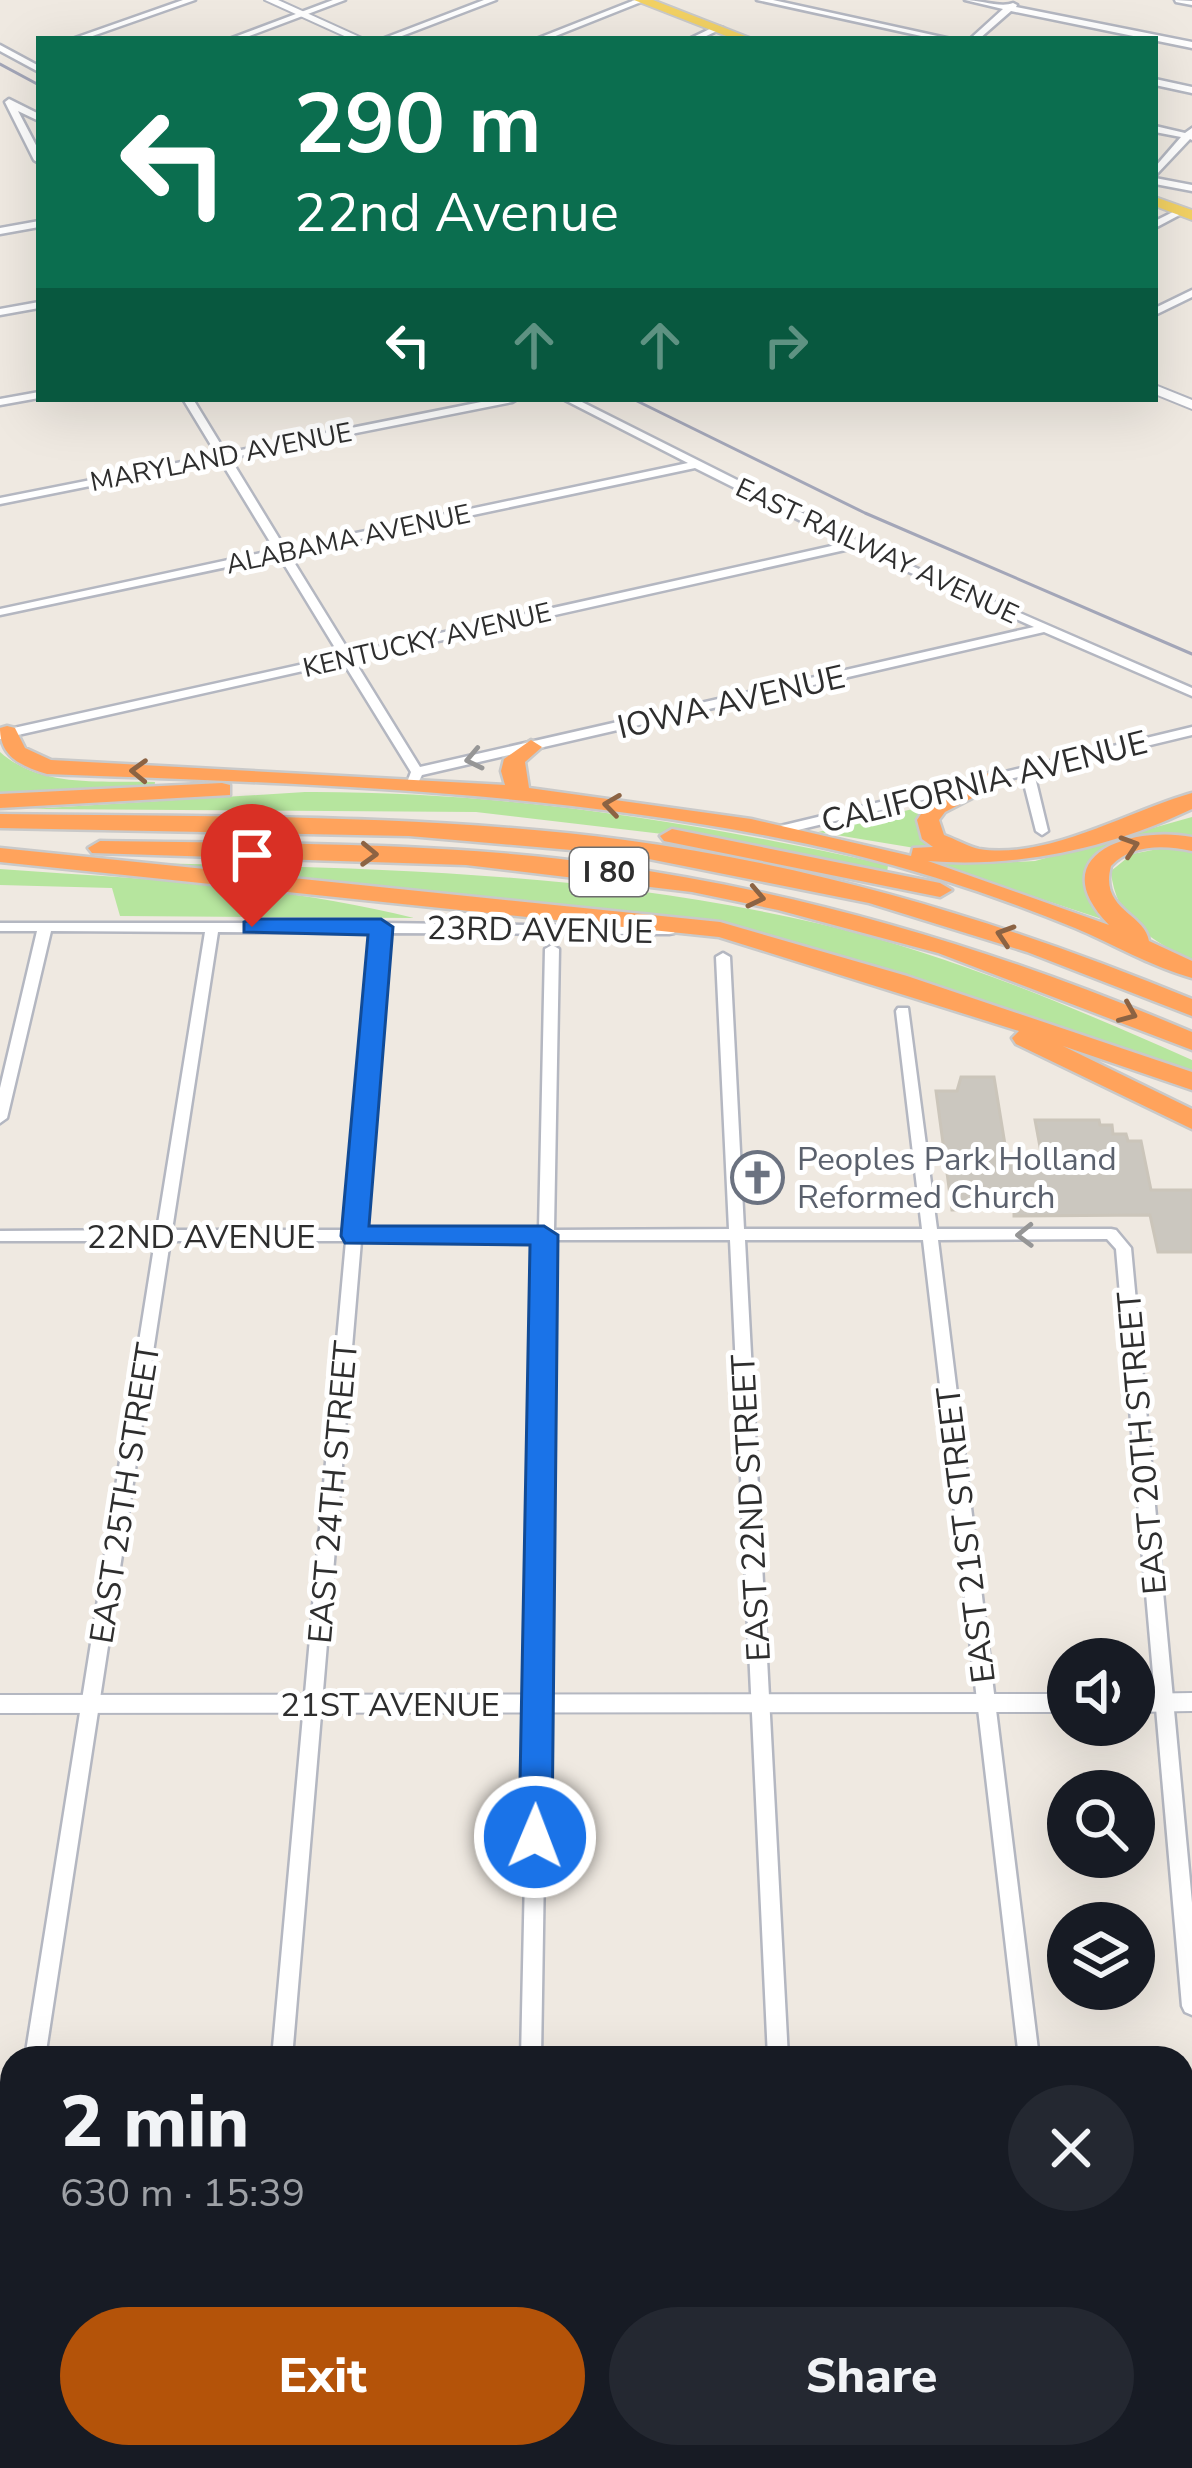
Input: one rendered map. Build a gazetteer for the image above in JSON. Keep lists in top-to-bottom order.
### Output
{
  "streets": {
    "highway": ["I 80"],
    "street": [
      "MARYLAND AVENUE",
      "ALABAMA AVENUE",
      "EAST RAILWAY AVENUE",
      "KENTUCKY AVENUE",
      "IOWA AVENUE",
      "CALIFORNIA AVENUE",
      "23RD AVENUE",
      "22ND AVENUE",
      "EAST 20TH STREET",
      "EAST 24TH STREET",
      "EAST 25TH STREET",
      "EAST 22ND STREET",
      "EAST 21ST STREET",
      "21ST AVENUE"
    ]
  },
  "crossings": [
    ["ALABAMA AVENUE", "EAST RAILWAY AVENUE"],
    ["EAST RAILWAY AVENUE", "KENTUCKY AVENUE"],
    ["EAST RAILWAY AVENUE", "IOWA AVENUE"],
    ["23RD AVENUE", "EAST 24TH STREET"],
    ["23RD AVENUE", "EAST 25TH STREET"],
    ["22ND AVENUE", "EAST 20TH STREET"],
    ["22ND AVENUE", "EAST 24TH STREET"],
    ["22ND AVENUE", "EAST 25TH STREET"],
    ["22ND AVENUE", "EAST 22ND STREET"],
    ["22ND AVENUE", "EAST 21ST STREET"],
    ["EAST 24TH STREET", "21ST AVENUE"],
    ["EAST 25TH STREET", "21ST AVENUE"],
    ["EAST 22ND STREET", "21ST AVENUE"],
    ["EAST 21ST STREET", "21ST AVENUE"]
  ],
  "places": {
    "church": ["Peoples Park Holland Reformed Church"]
  },
  "page": {
    "turn": ["290 m", "22nd Avenue"],
    "heading": ["2 min", "630 m · 15:39"],
    "buttons": ["Exit", "Share"]
  }
}
